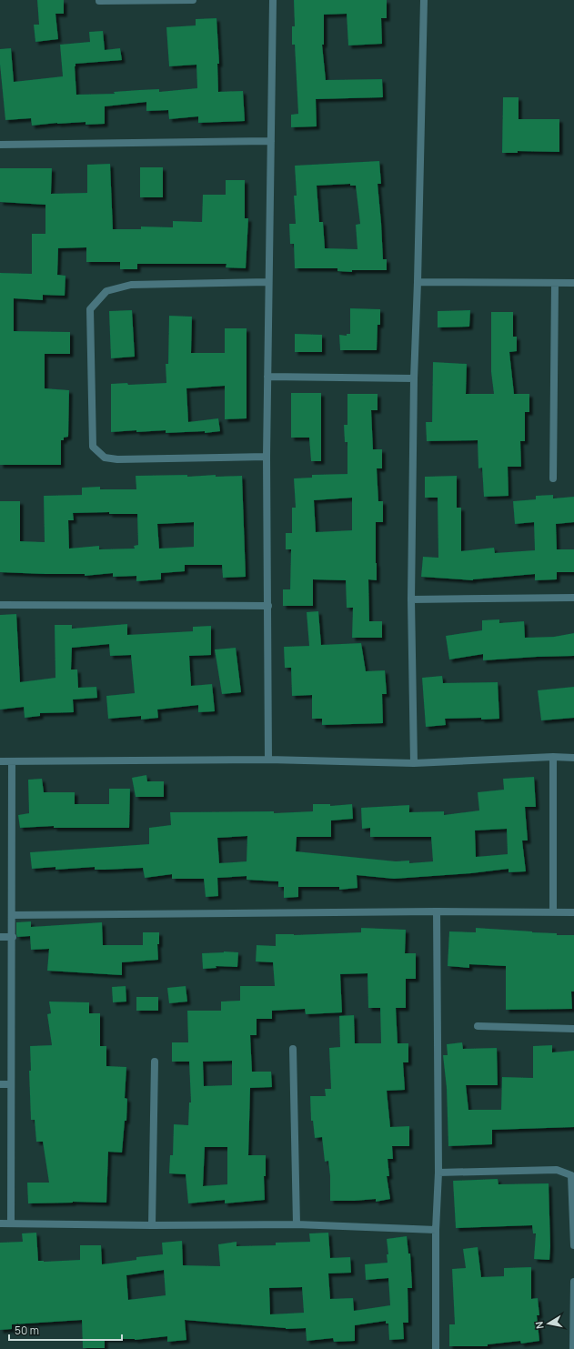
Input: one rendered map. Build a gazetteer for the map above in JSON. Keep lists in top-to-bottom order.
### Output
{
  "scale_bar": "50 m",
  "north": "left"
}
